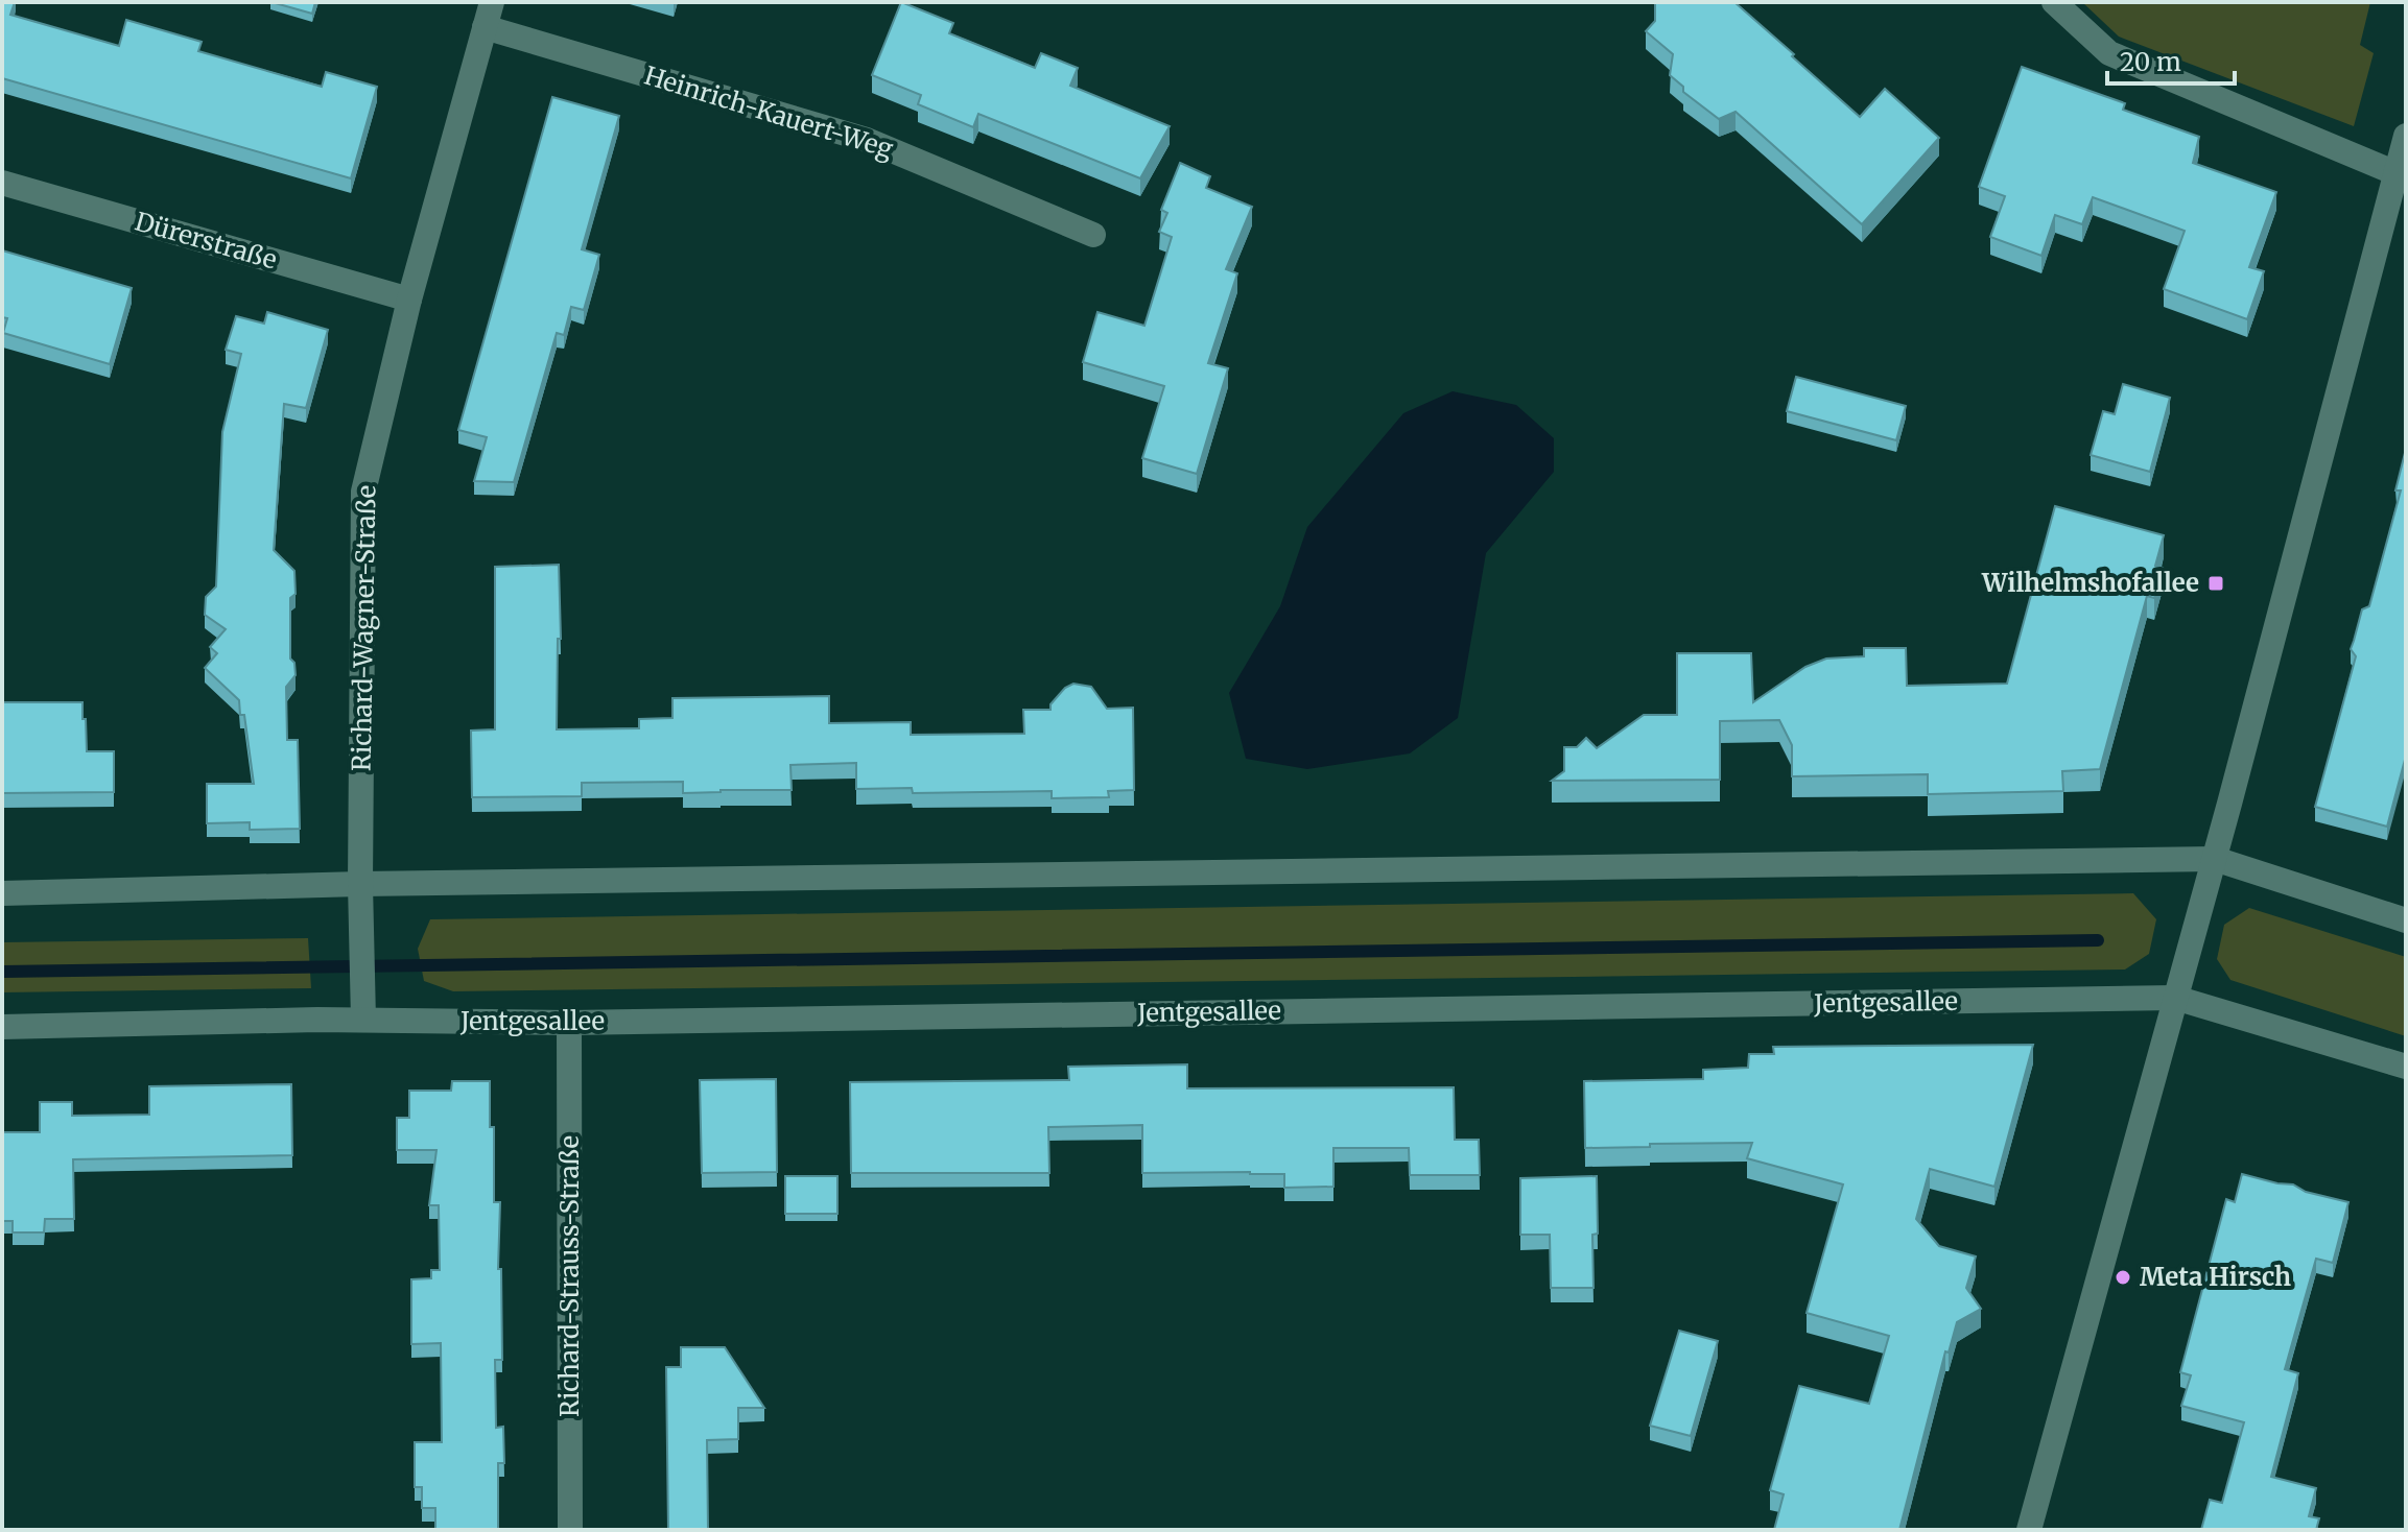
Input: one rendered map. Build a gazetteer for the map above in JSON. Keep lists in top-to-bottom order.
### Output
{
  "streets": {
    "street": [
      "Heinrich-Kauert-Weg",
      "Dürerstraße",
      "Richard-Wagner-Straße",
      "Jentgesallee",
      "Richard-Strauss-Straße"
    ]
  },
  "crossings": [
    ["Heinrich-Kauert-Weg", "Richard-Wagner-Straße"],
    ["Dürerstraße", "Richard-Wagner-Straße"],
    ["Richard-Wagner-Straße", "Jentgesallee"],
    ["Jentgesallee", "Richard-Strauss-Straße"]
  ],
  "places": {
    "transit": ["Wilhelmshofallee"],
    "other": ["Meta Hirsch"]
  },
  "scale_bar": "20 m"
}
